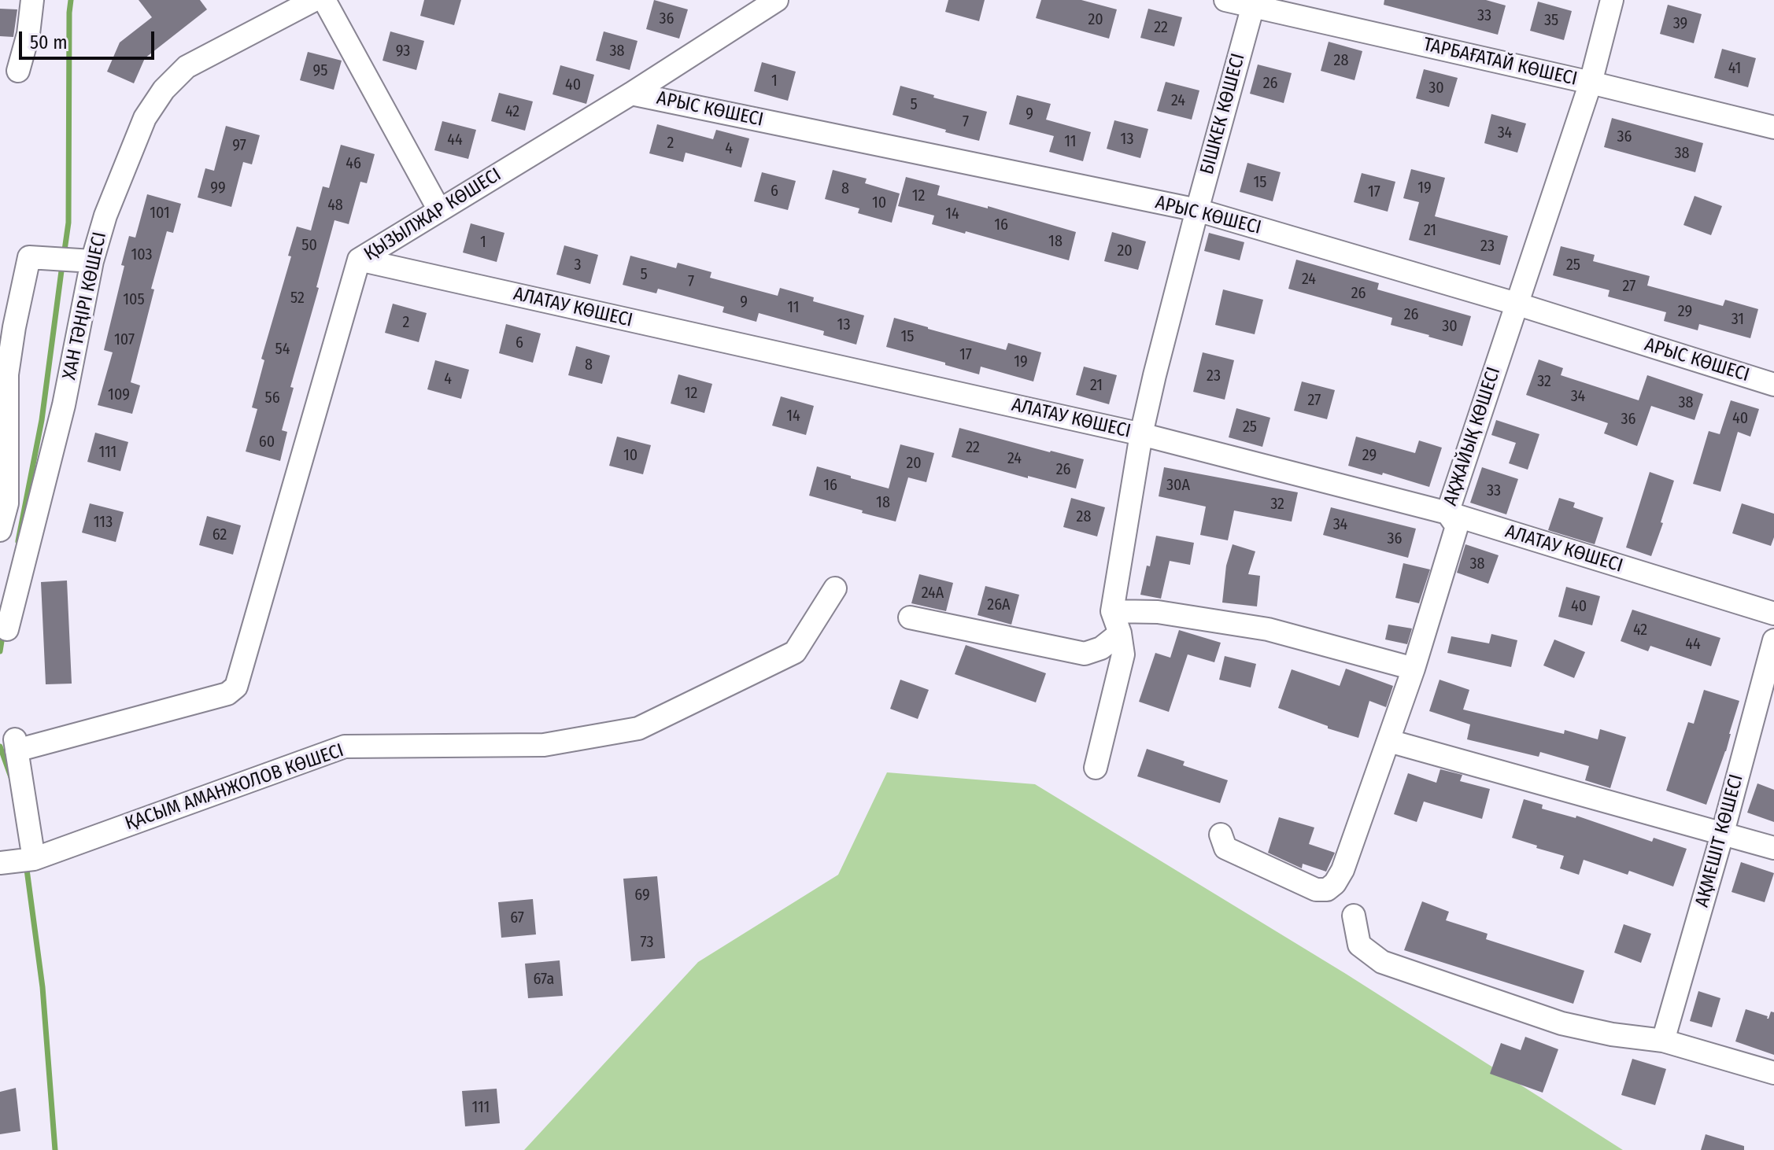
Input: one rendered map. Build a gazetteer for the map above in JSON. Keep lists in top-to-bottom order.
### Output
{
  "streets": {
    "street": [
      "ТАРБАҒАТАЙ КӨШЕСІ",
      "АРЫС КӨШЕСІ",
      "БІШКЕК КӨШЕСІ",
      "ҚЫЗЫЛЖАР КӨШЕСІ",
      "ХАН ТӘҢІРІ КӨШЕСІ",
      "АЛАТАУ КӨШЕСІ",
      "АҚЖАЙЫҚ КӨШЕСІ",
      "ҚАСЫМ АМАНЖОЛОВ КӨШЕСІ",
      "АҚМЕШІТ КӨШЕСІ"
    ]
  },
  "crossings": [
    ["ТАРБАҒАТАЙ КӨШЕСІ", "БІШКЕК КӨШЕСІ"],
    ["ТАРБАҒАТАЙ КӨШЕСІ", "АҚЖАЙЫҚ КӨШЕСІ"],
    ["АРЫС КӨШЕСІ", "БІШКЕК КӨШЕСІ"],
    ["АРЫС КӨШЕСІ", "ҚЫЗЫЛЖАР КӨШЕСІ"],
    ["АРЫС КӨШЕСІ", "АҚЖАЙЫҚ КӨШЕСІ"],
    ["БІШКЕК КӨШЕСІ", "АЛАТАУ КӨШЕСІ"],
    ["ҚЫЗЫЛЖАР КӨШЕСІ", "АЛАТАУ КӨШЕСІ"],
    ["ҚЫЗЫЛЖАР КӨШЕСІ", "ҚАСЫМ АМАНЖОЛОВ КӨШЕСІ"],
    ["АЛАТАУ КӨШЕСІ", "АҚЖАЙЫҚ КӨШЕСІ"]
  ],
  "house_numbers": [
    "33",
    "36",
    "20",
    "35",
    "39",
    "22",
    "93",
    "38",
    "28",
    "41",
    "95",
    "1",
    "26",
    "40",
    "30",
    "24",
    "5",
    "42",
    "9",
    "7",
    "34",
    "36",
    "13",
    "44",
    "11",
    "2",
    "97",
    "4",
    "38",
    "46",
    "15",
    "99",
    "19",
    "8",
    "6",
    "17",
    "12",
    "10",
    "48",
    "101",
    "14",
    "16",
    "21",
    "18",
    "1",
    "50",
    "23",
    "20",
    "103",
    "3",
    "25",
    "5",
    "24",
    "7",
    "27",
    "26",
    "52",
    "105",
    "9",
    "11",
    "29",
    "26",
    "31",
    "2",
    "13",
    "30",
    "15",
    "107",
    "6",
    "54",
    "17",
    "19",
    "8",
    "23",
    "4",
    "32",
    "21",
    "12",
    "109",
    "34",
    "56",
    "27",
    "38",
    "14",
    "40",
    "36",
    "25",
    "60",
    "22",
    "111",
    "10",
    "29",
    "24",
    "20",
    "26",
    "16",
    "30А",
    "33",
    "18",
    "32",
    "28",
    "113",
    "34",
    "62",
    "36",
    "38",
    "24А",
    "26А",
    "40",
    "42",
    "44",
    "69",
    "67",
    "73",
    "67а",
    "111"
  ],
  "scale_bar": "50 m"
}
